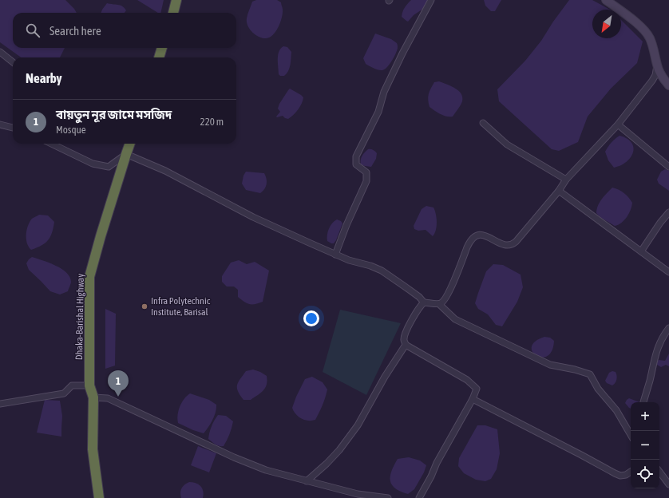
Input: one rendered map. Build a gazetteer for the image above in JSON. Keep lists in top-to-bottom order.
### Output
{
  "streets": {
    "highway": ["Dhaka-Barishal Highway"]
  },
  "places": ["Infra Polytechnic Institute, Barisal"],
  "north": "bottom left",
  "page": {
    "search": "Search here",
    "heading": "Nearby",
    "list": [
      {
        "mark": "1",
        "name": "বায়তুন নূর জামে মসজিদ",
        "note": "Mosque",
        "value": "220 m"
      }
    ],
    "pins": "1",
    "map_buttons": ["+", "−"]
  }
}
